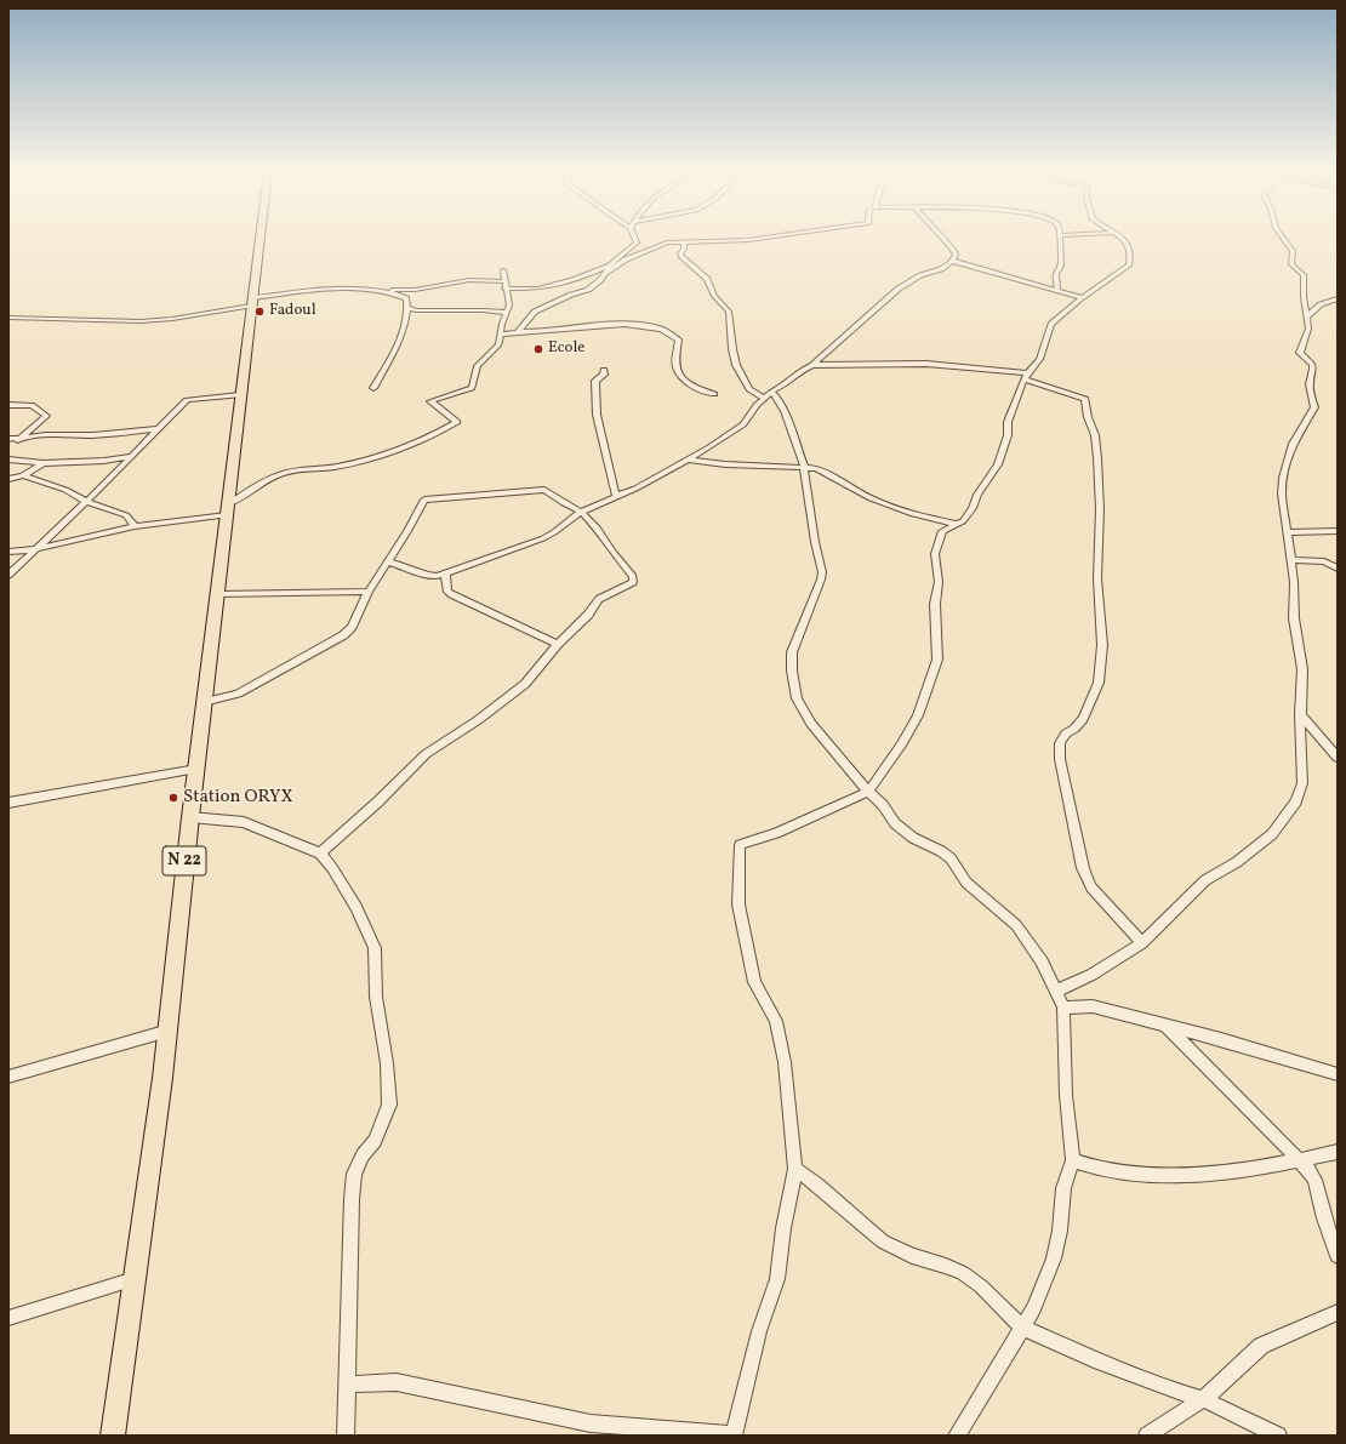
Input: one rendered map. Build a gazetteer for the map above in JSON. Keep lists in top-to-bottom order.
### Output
{
  "streets": {
    "main road": ["N 22"]
  },
  "places": ["Fadoul", "Ecole", "Station ORYX"]
}
